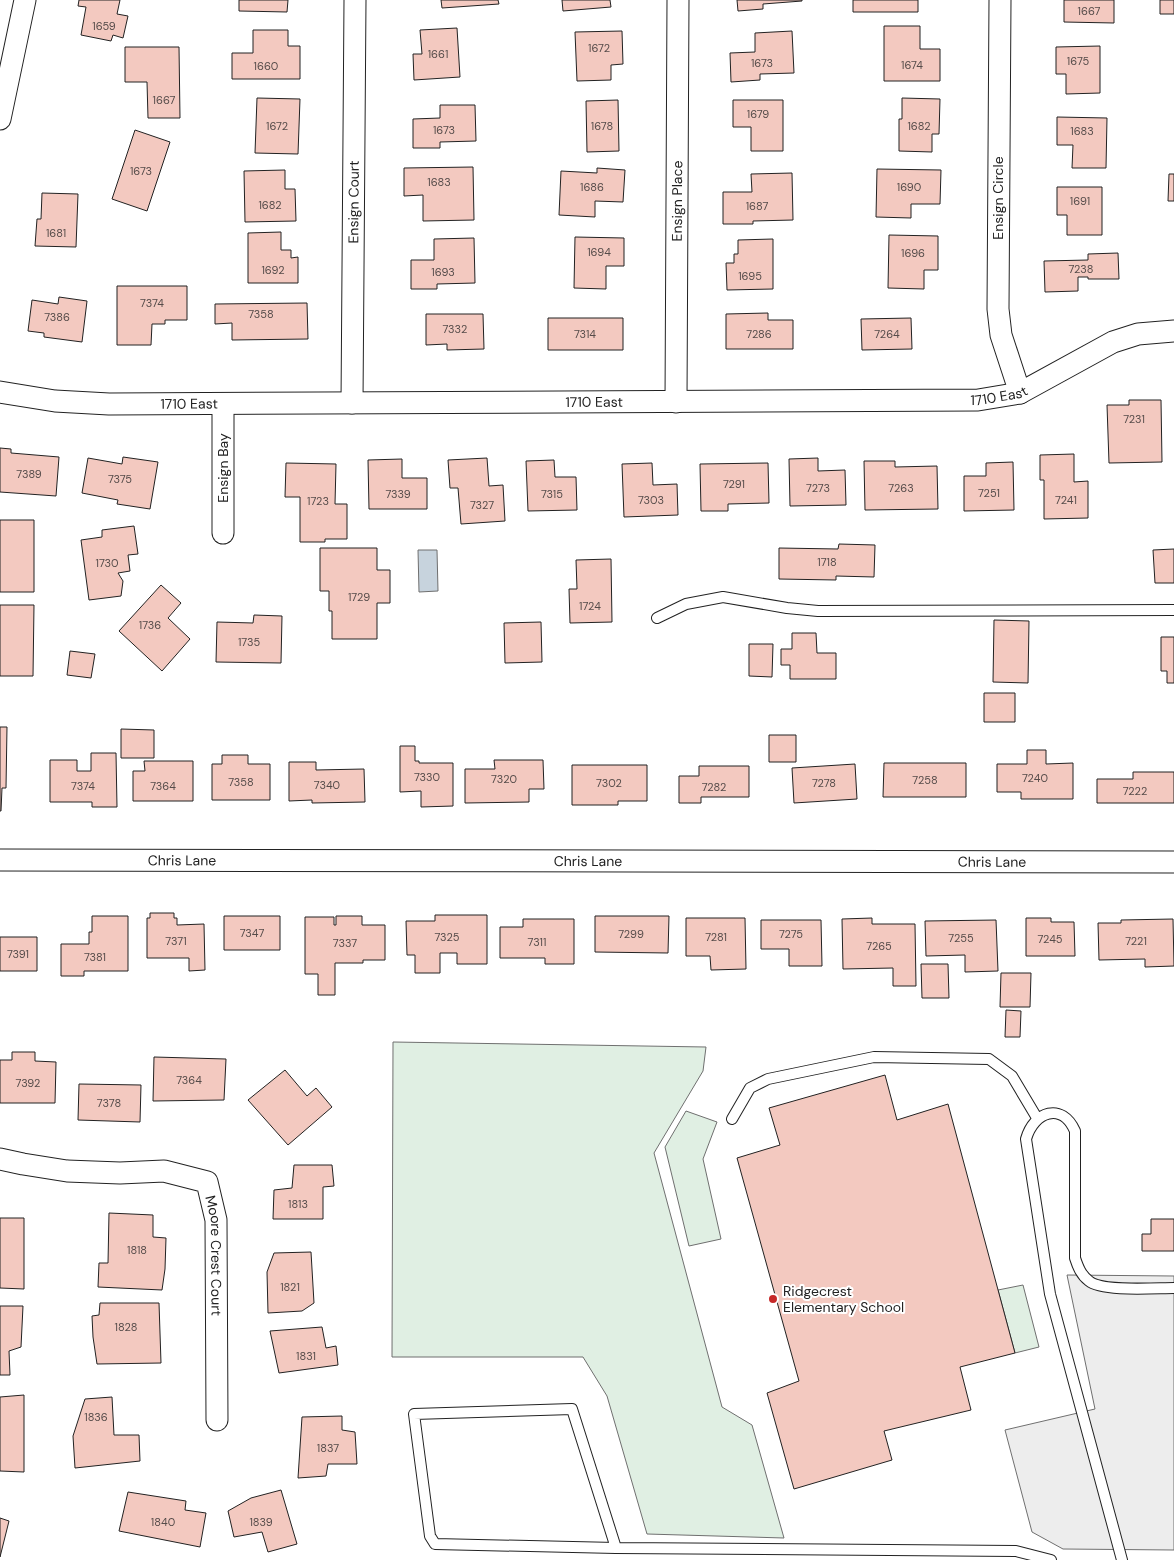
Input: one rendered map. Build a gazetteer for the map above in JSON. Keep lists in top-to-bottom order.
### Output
{
  "streets": {
    "street": [
      "Ensign Circle",
      "Ensign Place",
      "Ensign Court",
      "1710 East",
      "Ensign Bay",
      "Chris Lane",
      "Moore Crest Court"
    ]
  },
  "crossings": [
    ["Ensign Circle", "1710 East"],
    ["Ensign Place", "1710 East"],
    ["Ensign Court", "1710 East"],
    ["1710 East", "Ensign Bay"]
  ],
  "places": ["Ridgecrest Elementary School"],
  "house_numbers": [
    "1667",
    "1659",
    "1672",
    "1661",
    "1675",
    "1673",
    "1674",
    "1660",
    "1667",
    "1679",
    "1672",
    "1678",
    "1682",
    "1673",
    "1683",
    "1673",
    "1683",
    "1686",
    "1690",
    "1691",
    "1682",
    "1687",
    "1681",
    "1694",
    "1696",
    "7238",
    "1692",
    "1693",
    "1695",
    "7374",
    "7358",
    "7386",
    "7332",
    "7314",
    "7286",
    "7264",
    "7231",
    "7389",
    "7375",
    "7291",
    "7273",
    "7263",
    "7251",
    "7339",
    "7315",
    "7303",
    "7241",
    "1723",
    "7327",
    "1718",
    "1730",
    "1729",
    "1724",
    "1736",
    "1735",
    "7330",
    "7240",
    "7320",
    "7258",
    "7358",
    "7302",
    "7278",
    "7340",
    "7374",
    "7364",
    "7282",
    "7222",
    "7347",
    "7299",
    "7275",
    "7325",
    "7281",
    "7255",
    "7245",
    "7371",
    "7221",
    "7311",
    "7337",
    "7265",
    "7391",
    "7381",
    "7364",
    "7392",
    "7378",
    "1813",
    "1818",
    "1821",
    "1828",
    "1831",
    "1836",
    "1837",
    "1840",
    "1839"
  ]
}
